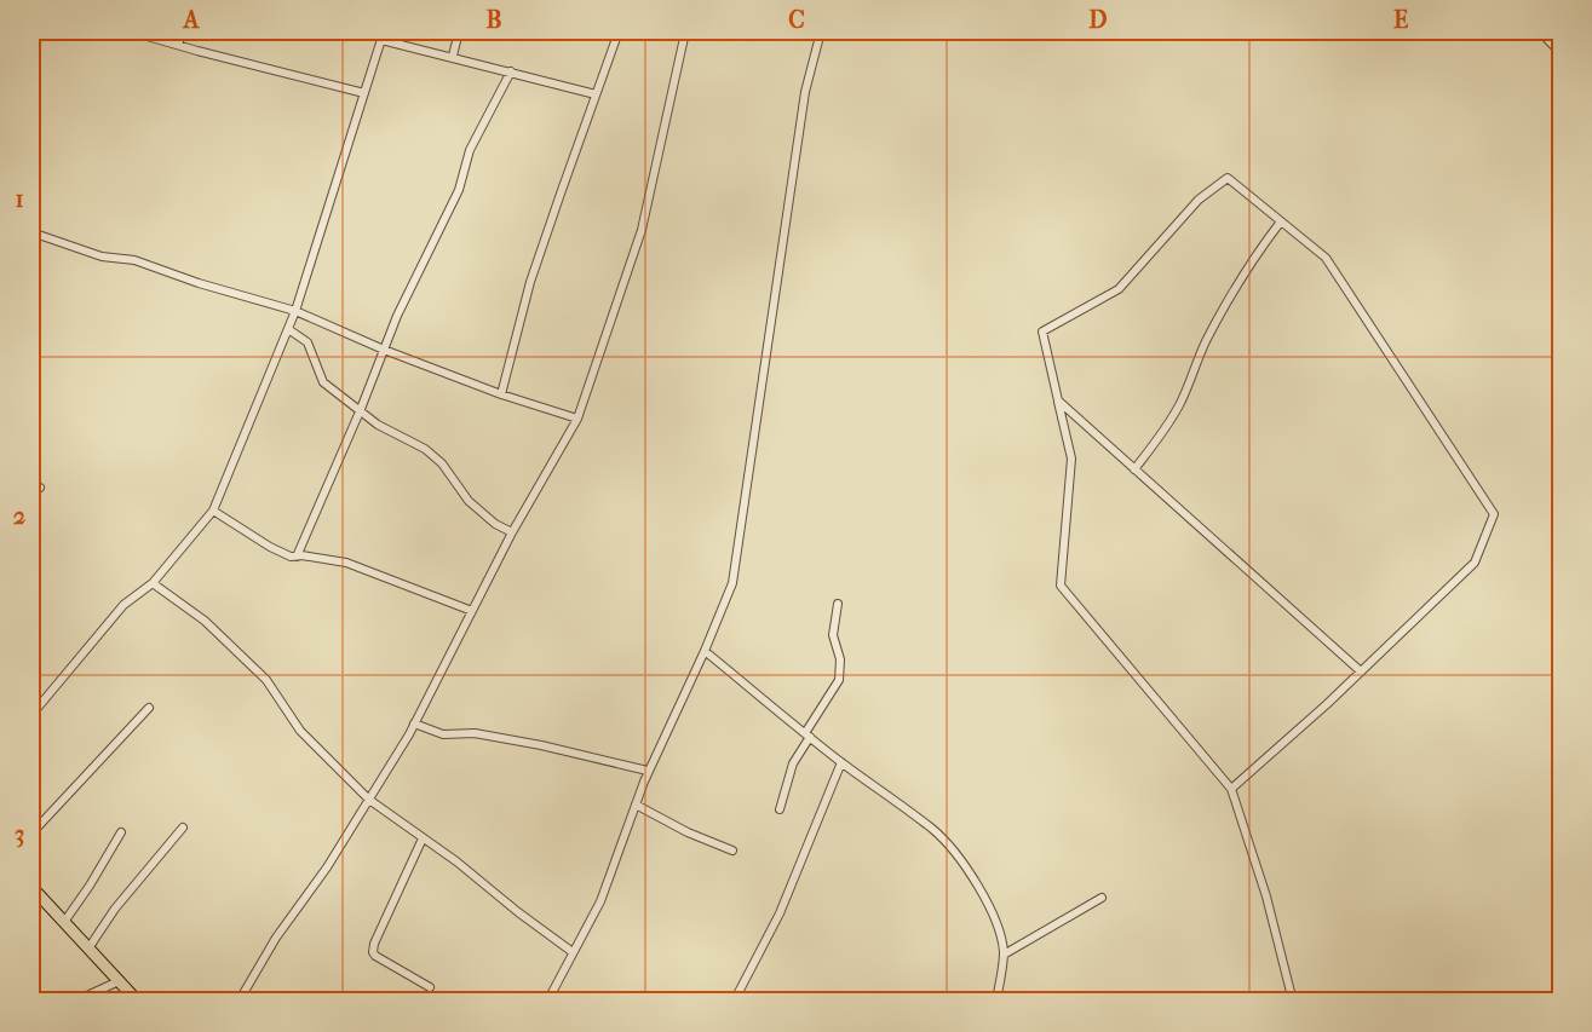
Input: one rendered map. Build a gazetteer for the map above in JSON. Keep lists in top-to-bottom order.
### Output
{
  "grid": {
    "columns": [
      "A",
      "B",
      "C",
      "D",
      "E"
    ],
    "rows": ["1", "2", "3"]
  }
}
